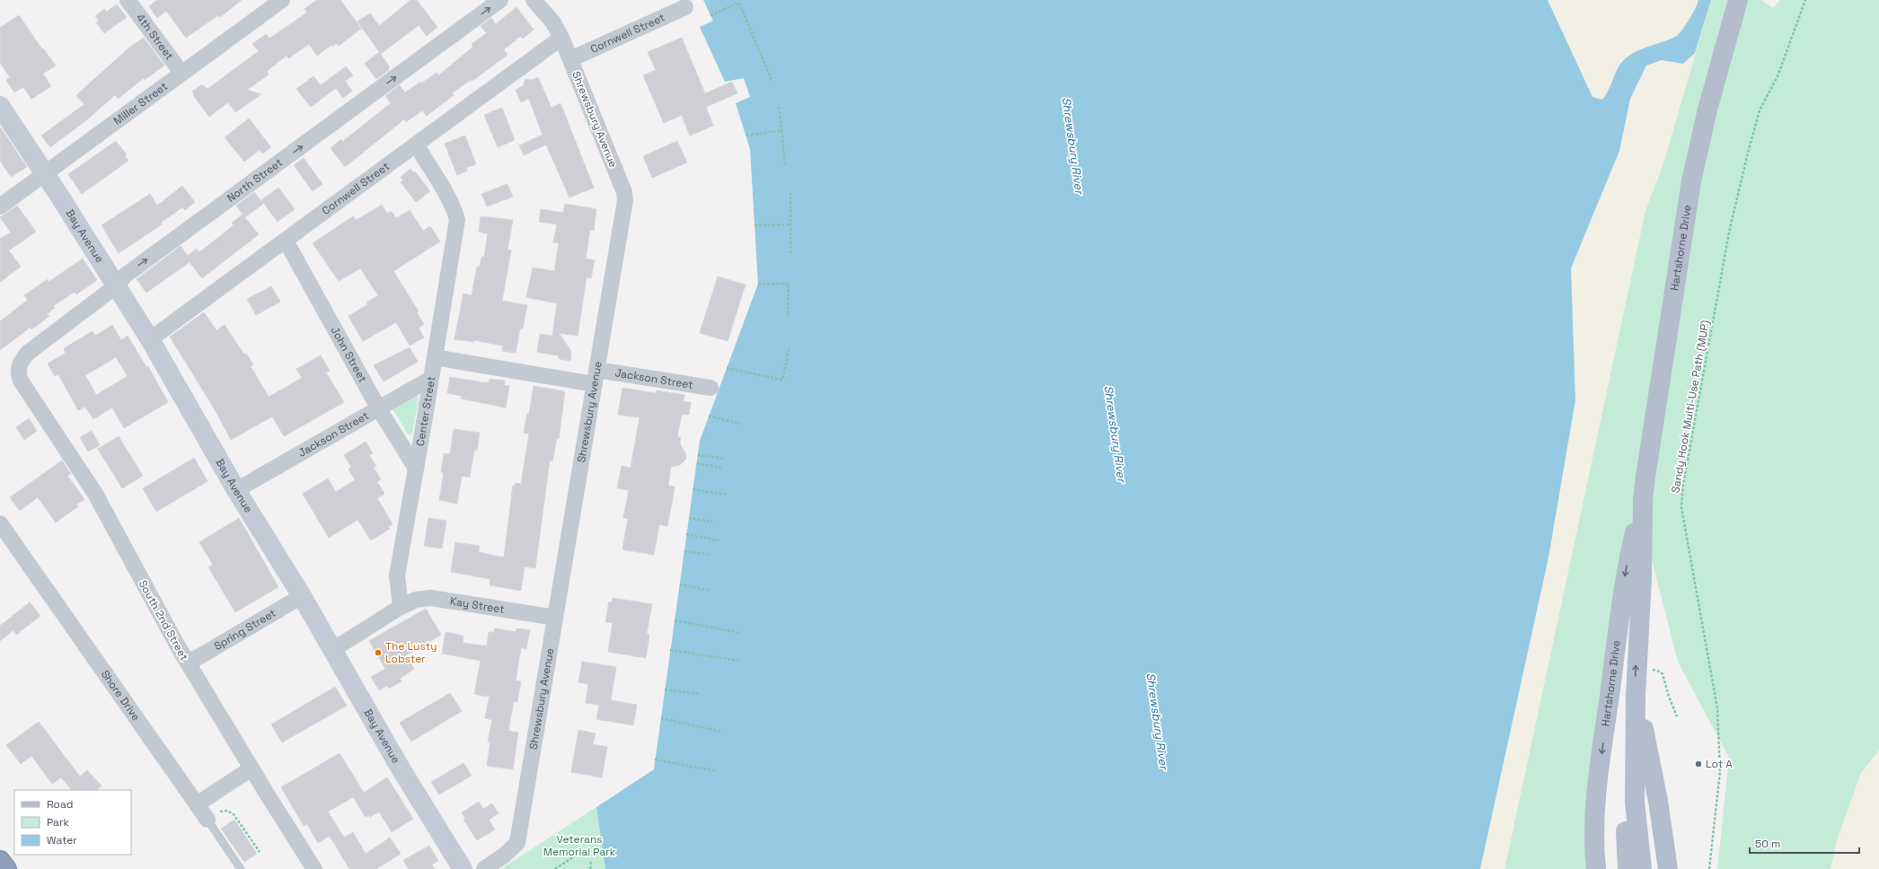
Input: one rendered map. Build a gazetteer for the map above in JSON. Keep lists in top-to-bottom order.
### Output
{
  "streets": {
    "main road": ["Hartshorne Drive"],
    "street": [
      "Cornwell Street",
      "4th Street",
      "Miller Street",
      "Shrewsbury Avenue",
      "North Street",
      "Bay Avenue",
      "John Street",
      "Jackson Street",
      "Center Street",
      "Kay Street",
      "South 2nd Street",
      "Spring Street",
      "Shore Drive"
    ],
    "path": ["Sandy Hook Multi-Use Path (MUP)"]
  },
  "crossings": [
    ["Cornwell Street", "Shrewsbury Avenue"],
    ["Cornwell Street", "Bay Avenue"],
    ["Cornwell Street", "John Street"],
    ["Cornwell Street", "Center Street"],
    ["4th Street", "Miller Street"],
    ["Miller Street", "Bay Avenue"],
    ["Shrewsbury Avenue", "Jackson Street"],
    ["Shrewsbury Avenue", "Kay Street"],
    ["North Street", "Bay Avenue"],
    ["North Street", "South 2nd Street"],
    ["Bay Avenue", "Jackson Street"],
    ["Bay Avenue", "Spring Street"],
    ["John Street", "Jackson Street"],
    ["John Street", "Center Street"],
    ["Jackson Street", "Center Street"],
    ["Center Street", "Kay Street"],
    ["South 2nd Street", "Spring Street"]
  ],
  "one_way": ["North Street"],
  "water": ["Shrewsbury River"],
  "parks": ["Veterans Memorial Park"],
  "places": ["The Lusty Lobster", "Lot A"],
  "legend": ["Road", "Park", "Water"],
  "scale_bar": "50 m"
}
